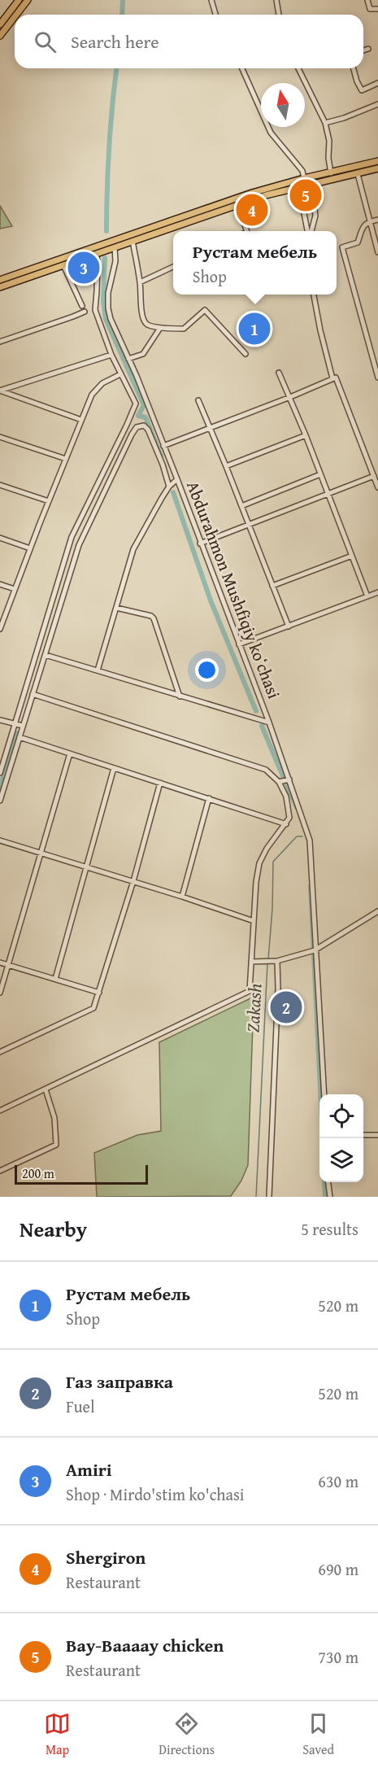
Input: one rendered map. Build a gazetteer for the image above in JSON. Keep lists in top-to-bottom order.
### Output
{
  "streets": {
    "street": ["Abdurahmon Mushfiqiy koʻchasi"]
  },
  "water": ["Zakash"],
  "scale_bar": "200 m",
  "north": "top",
  "page": {
    "search": "Search here",
    "pins": [
      "5",
      "4",
      "3",
      "1",
      "2"
    ],
    "popup": ["Рустам мебель", "Shop"],
    "scale": "200 m",
    "heading": ["Nearby", "5 results"],
    "list": [
      {
        "mark": "1",
        "name": "Рустам мебель",
        "note": "Shop",
        "value": "520 m"
      },
      {
        "mark": "2",
        "name": "Газ заправка",
        "note": "Fuel",
        "value": "520 m"
      },
      {
        "mark": "3",
        "name": "Amiri",
        "note": "Shop · Mirdo'stim ko'chasi",
        "value": "630 m"
      },
      {
        "mark": "4",
        "name": "Shergiron",
        "note": "Restaurant",
        "value": "690 m"
      },
      {
        "mark": "5",
        "name": "Bay-Baaaay chicken",
        "note": "Restaurant",
        "value": "730 m"
      }
    ],
    "nav": ["Map", "Directions", "Saved"]
  }
}
